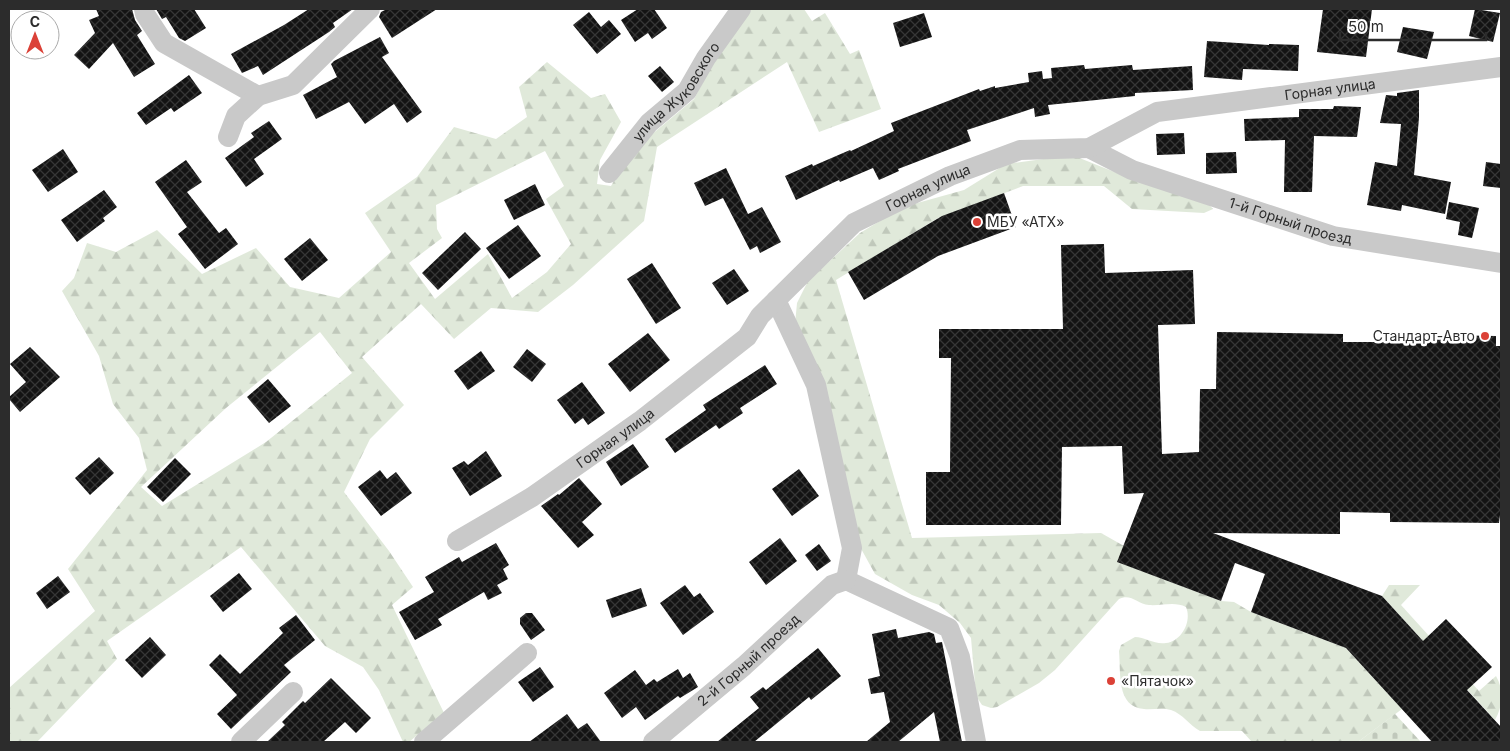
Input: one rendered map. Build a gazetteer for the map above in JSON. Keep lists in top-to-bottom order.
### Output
{
  "streets": {
    "street": [
      "Горная улица",
      "улица Жуковского",
      "1-й Горный проезд",
      "2-й Горный проезд"
    ]
  },
  "crossings": [
    ["Горная улица", "1-й Горный проезд"]
  ],
  "places": ["МБУ «АТХ»", "Стандарт-Авто", "«Пятачок»"],
  "scale_bar": "50 m",
  "north": "top"
}
